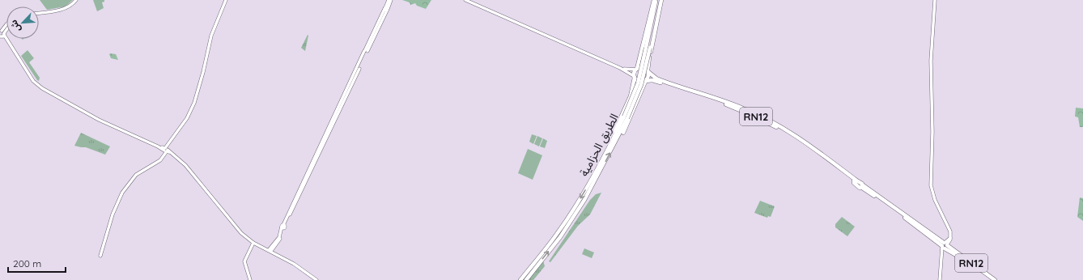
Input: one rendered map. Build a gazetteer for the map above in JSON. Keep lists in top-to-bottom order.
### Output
{
  "streets": {
    "highway": ["RN12", "الطريق الحزامية"]
  },
  "scale_bar": "200 m",
  "north": "bottom left"
}
